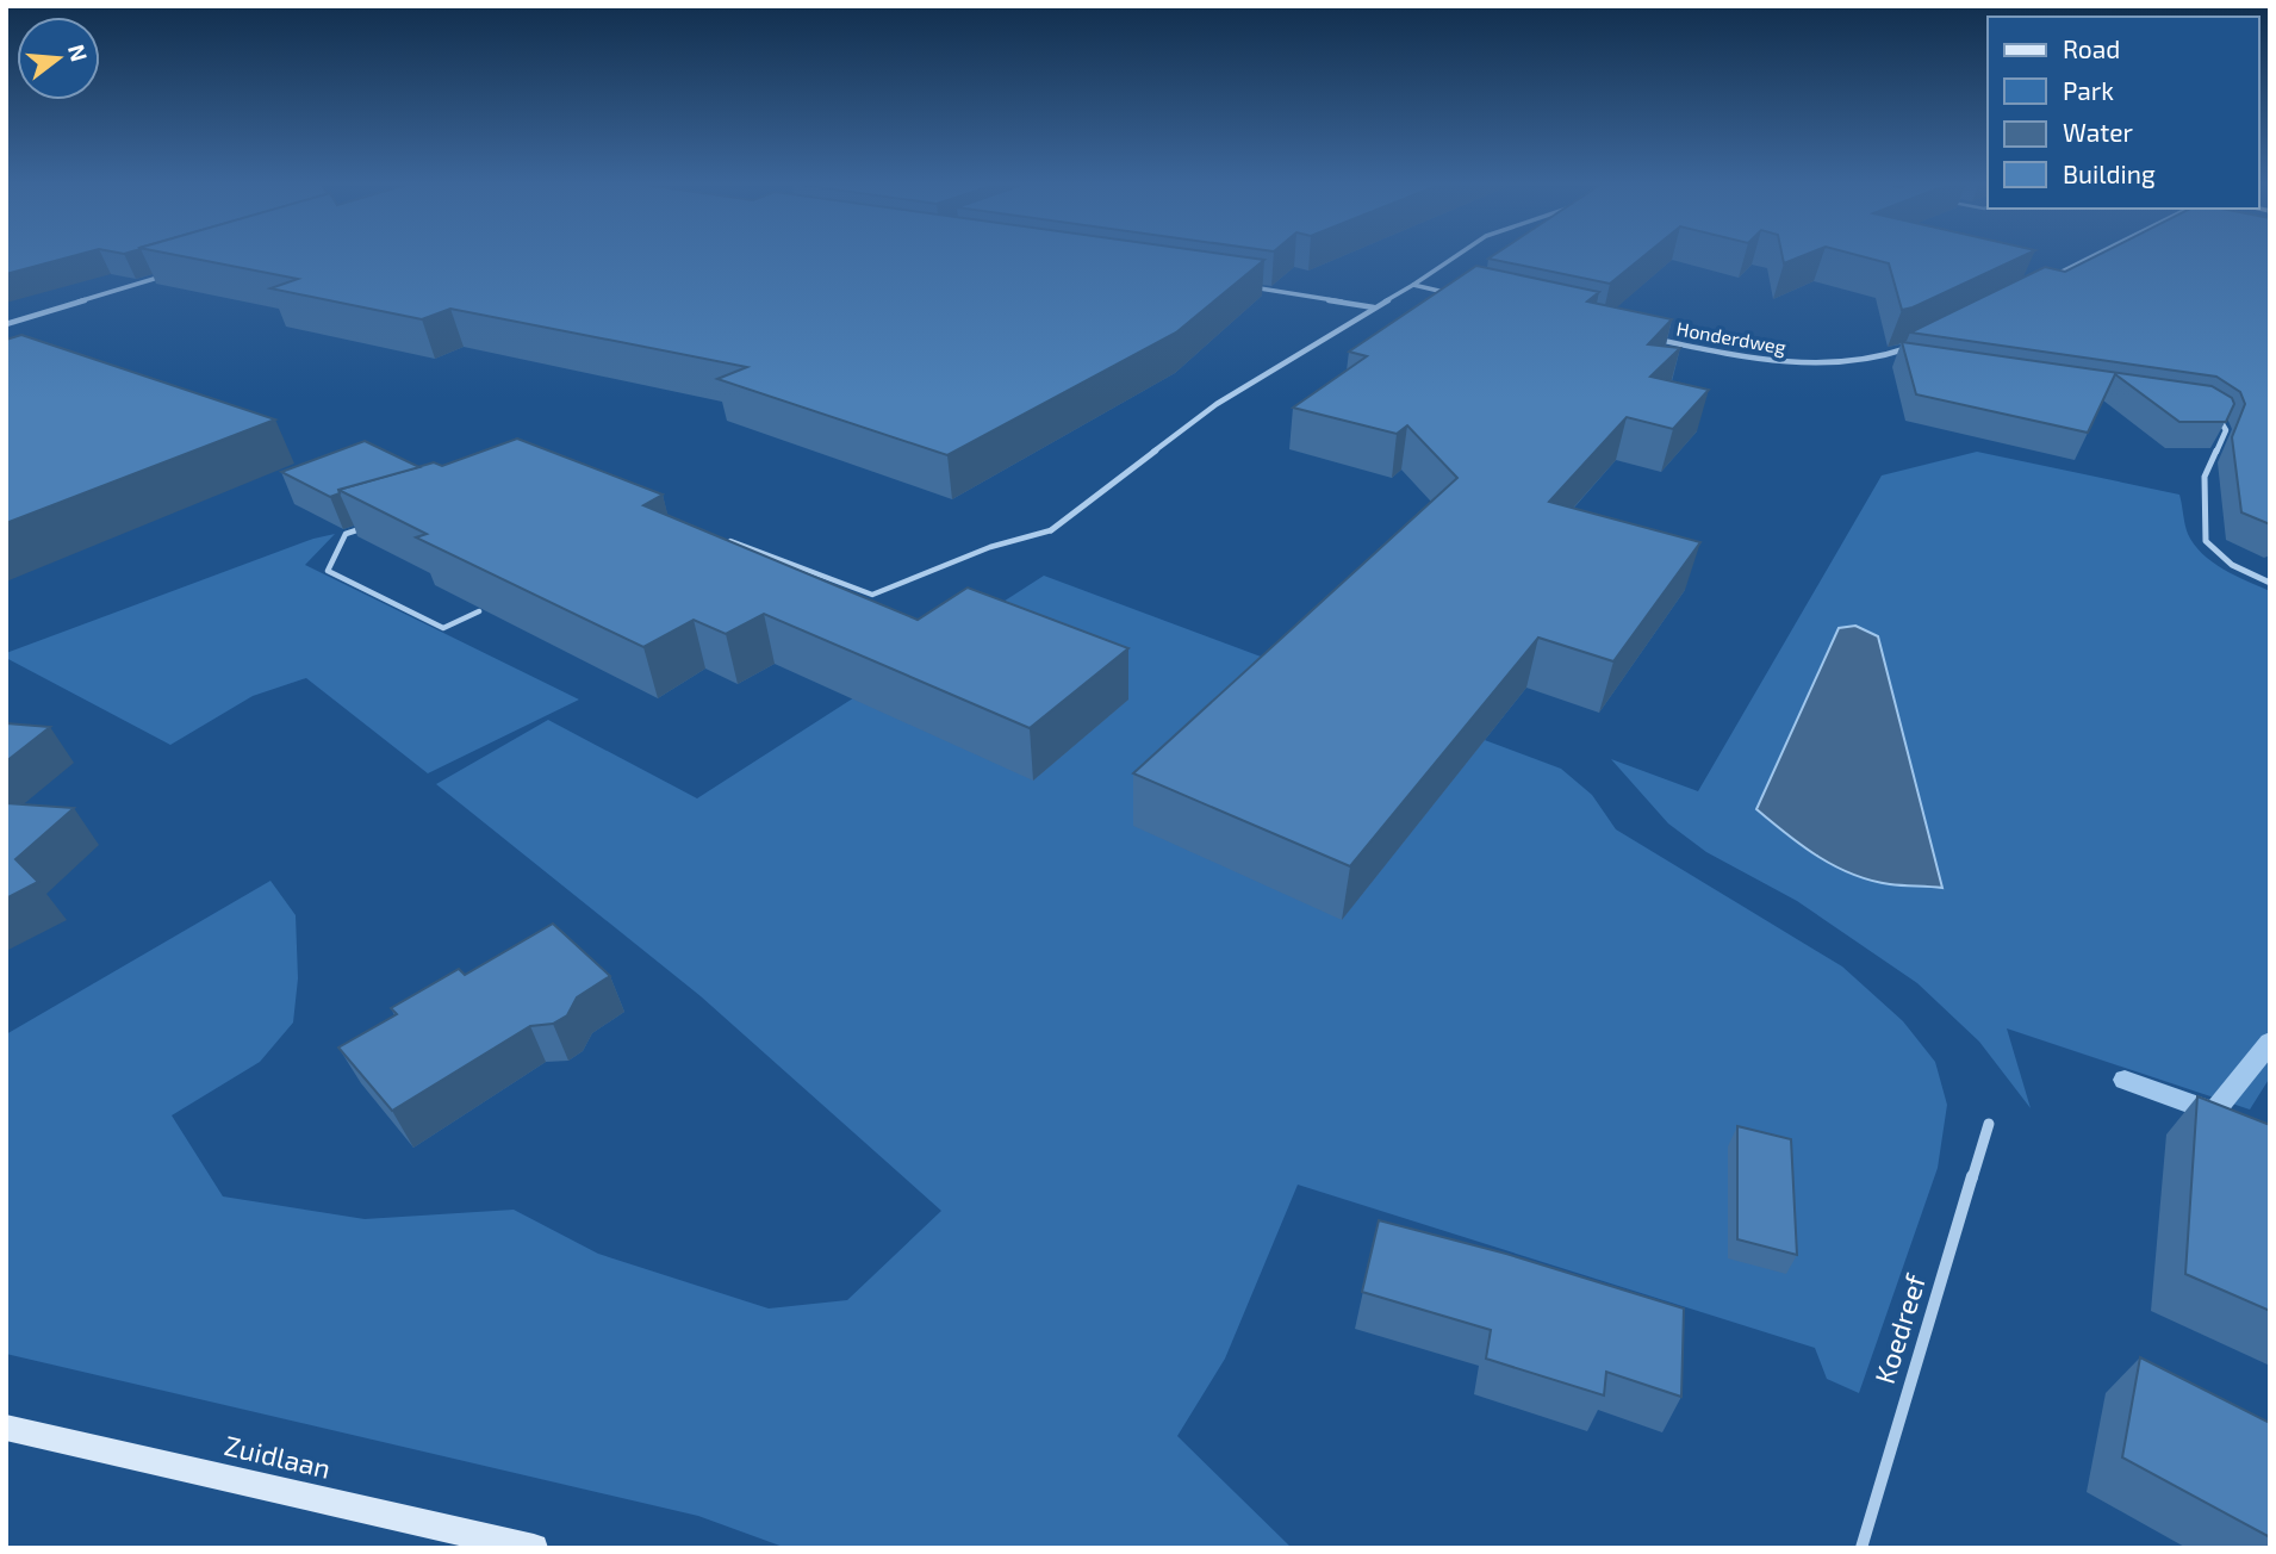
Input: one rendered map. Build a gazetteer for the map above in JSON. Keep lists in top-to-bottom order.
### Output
{
  "streets": {
    "main road": ["Zuidlaan"],
    "street": ["Honderdweg", "Koedreef"]
  },
  "legend": [
    "Road",
    "Park",
    "Water",
    "Building"
  ],
  "north": "right"
}
